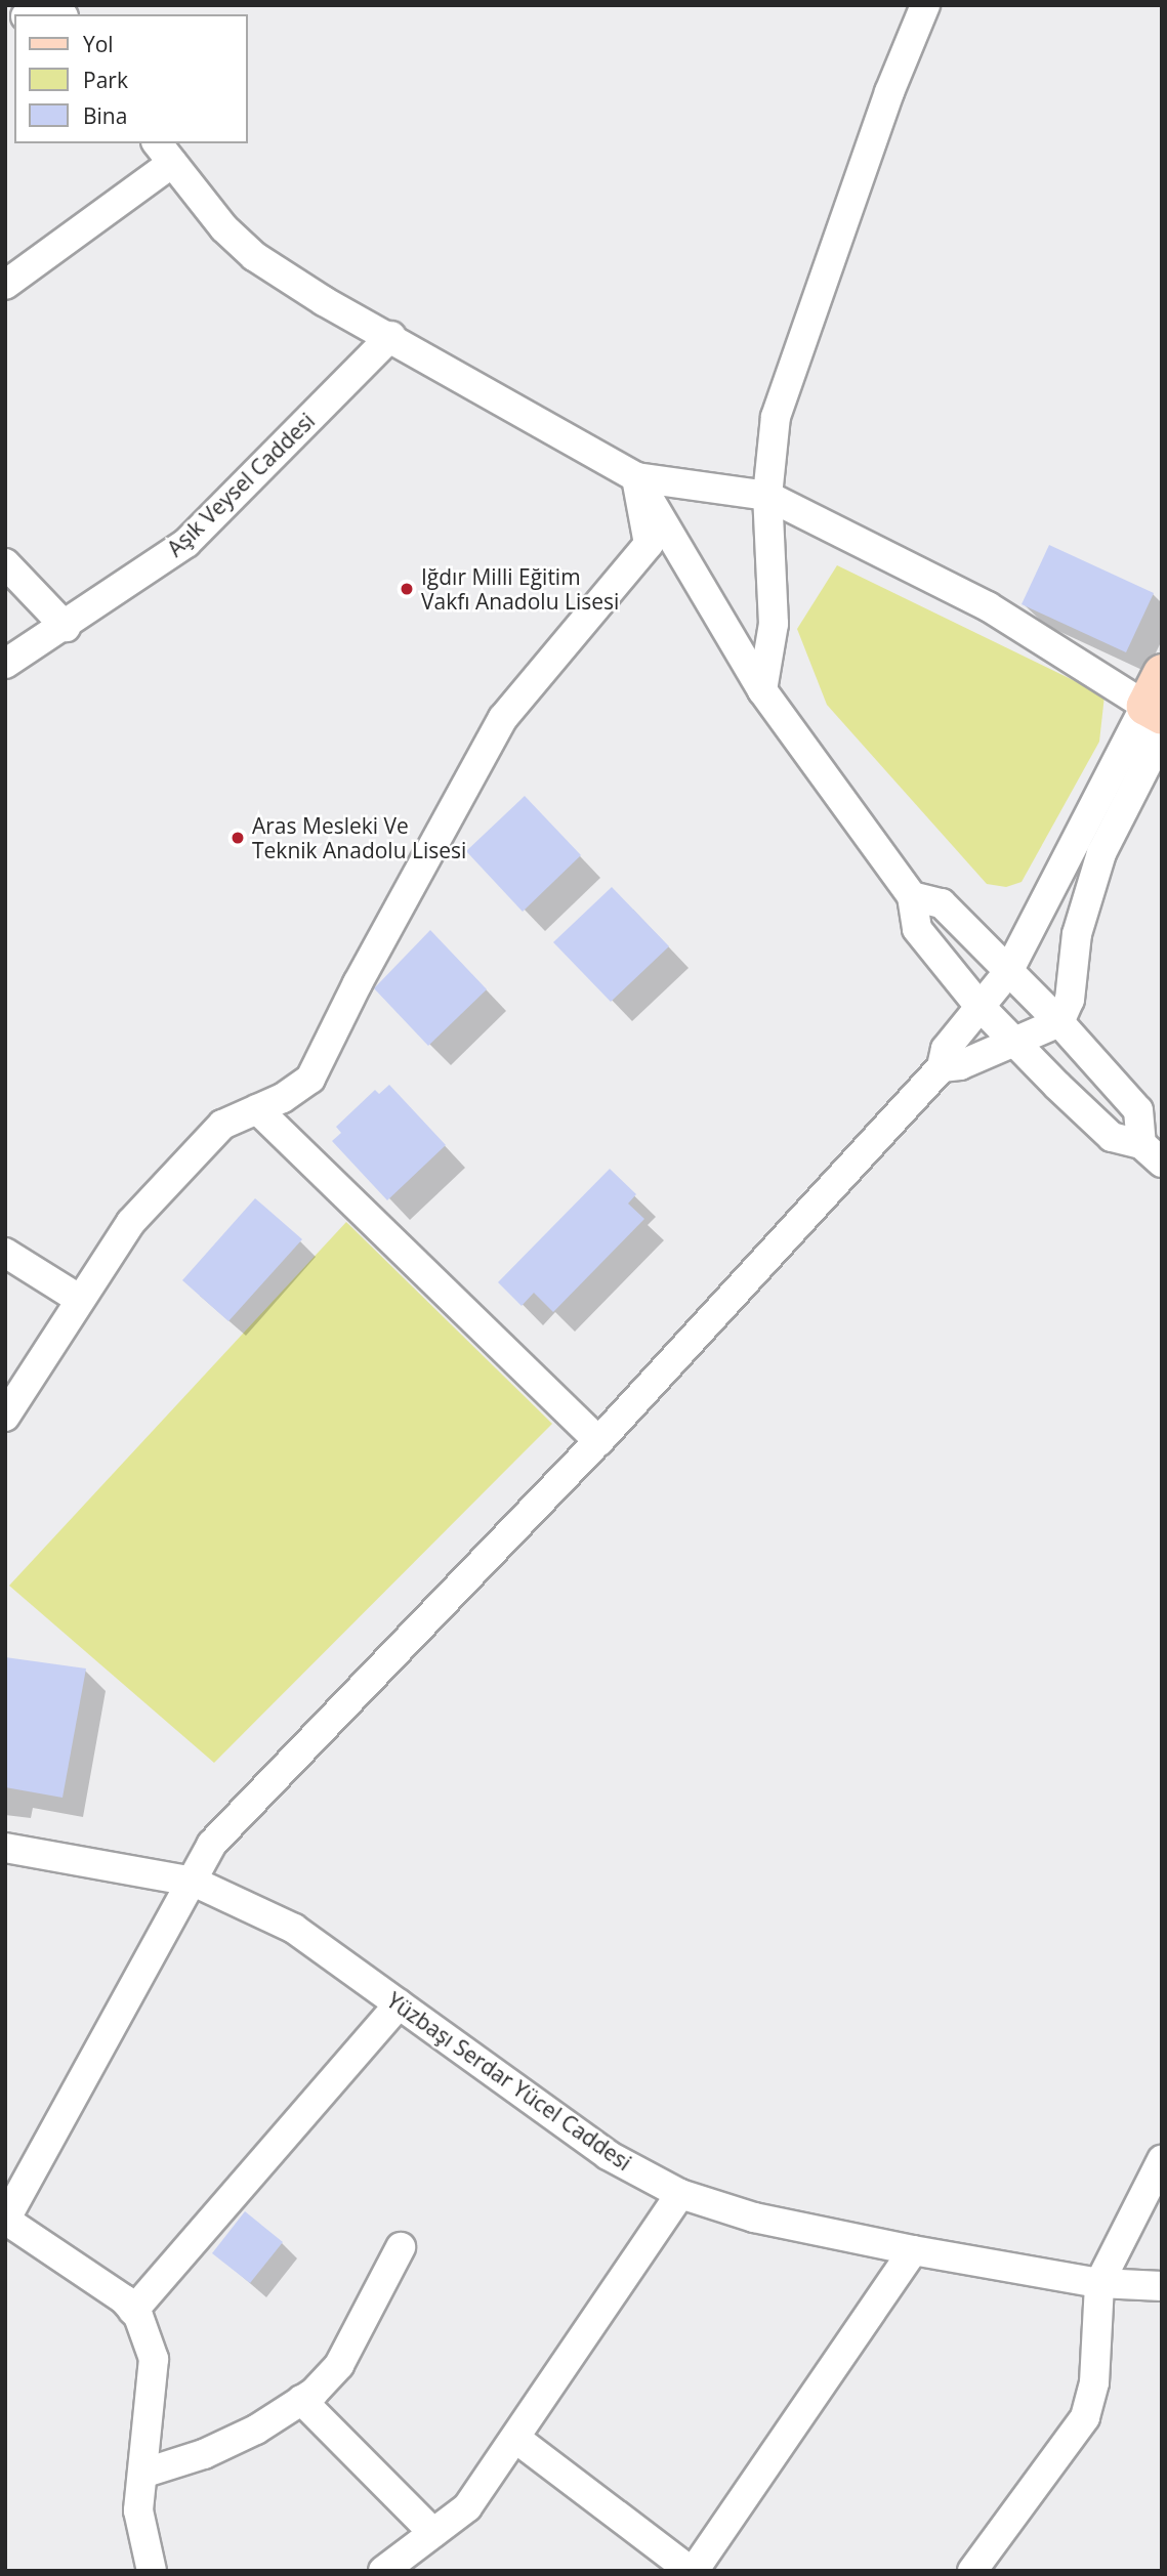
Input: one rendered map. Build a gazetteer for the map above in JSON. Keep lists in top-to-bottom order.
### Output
{
  "streets": {
    "street": ["Aşık Veysel Caddesi", "Yüzbaşı Serdar Yücel Caddesi"]
  },
  "places": ["Iğdır Milli Eğitim Vakfı Anadolu Lisesi", "Aras Mesleki Ve Teknik Anadolu Lisesi"],
  "legend": ["Yol", "Park", "Bina"]
}
